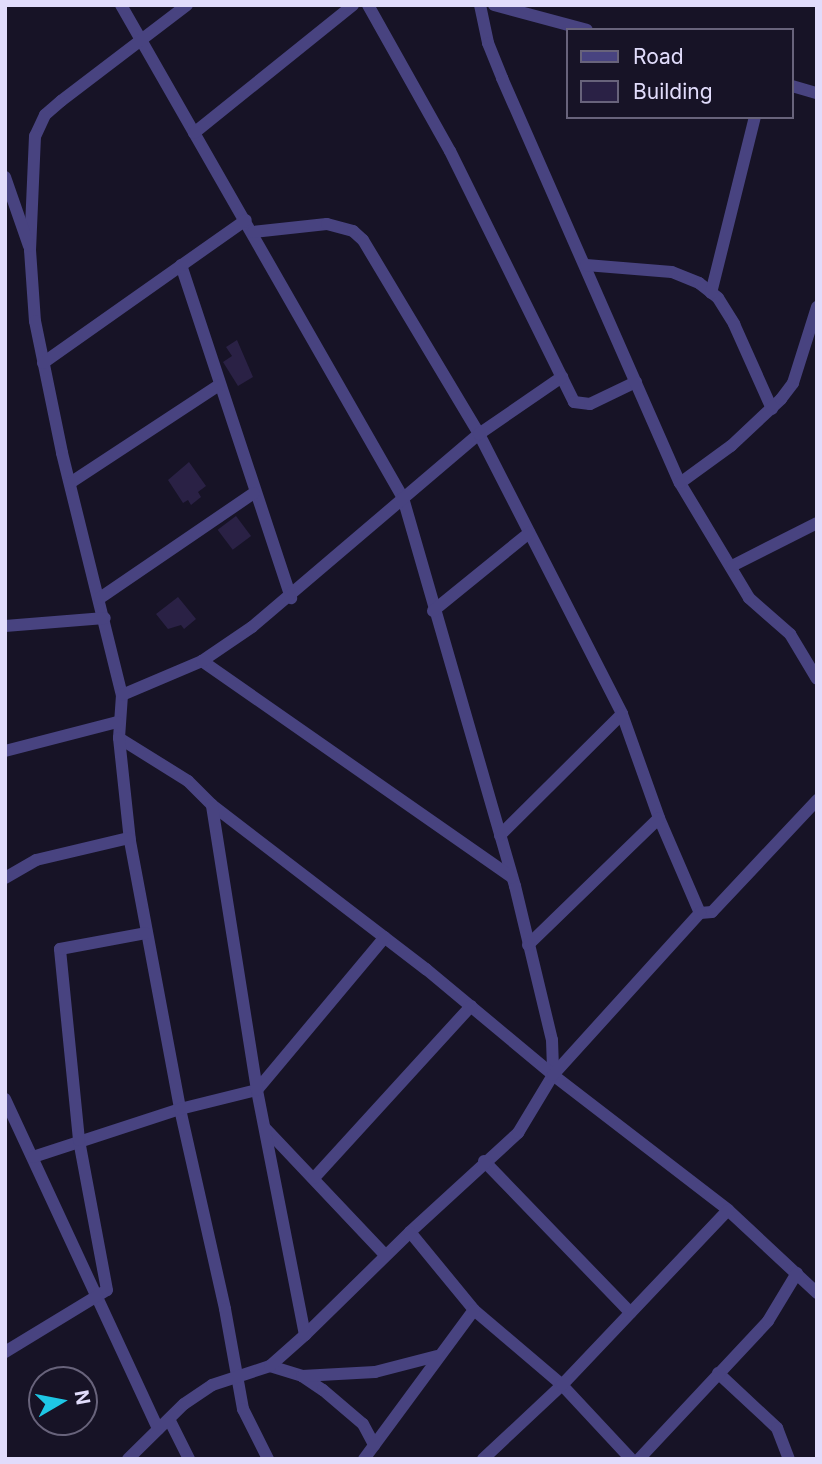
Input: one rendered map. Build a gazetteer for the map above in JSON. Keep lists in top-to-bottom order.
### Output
{
  "legend": ["Road", "Building"],
  "north": "right"
}
